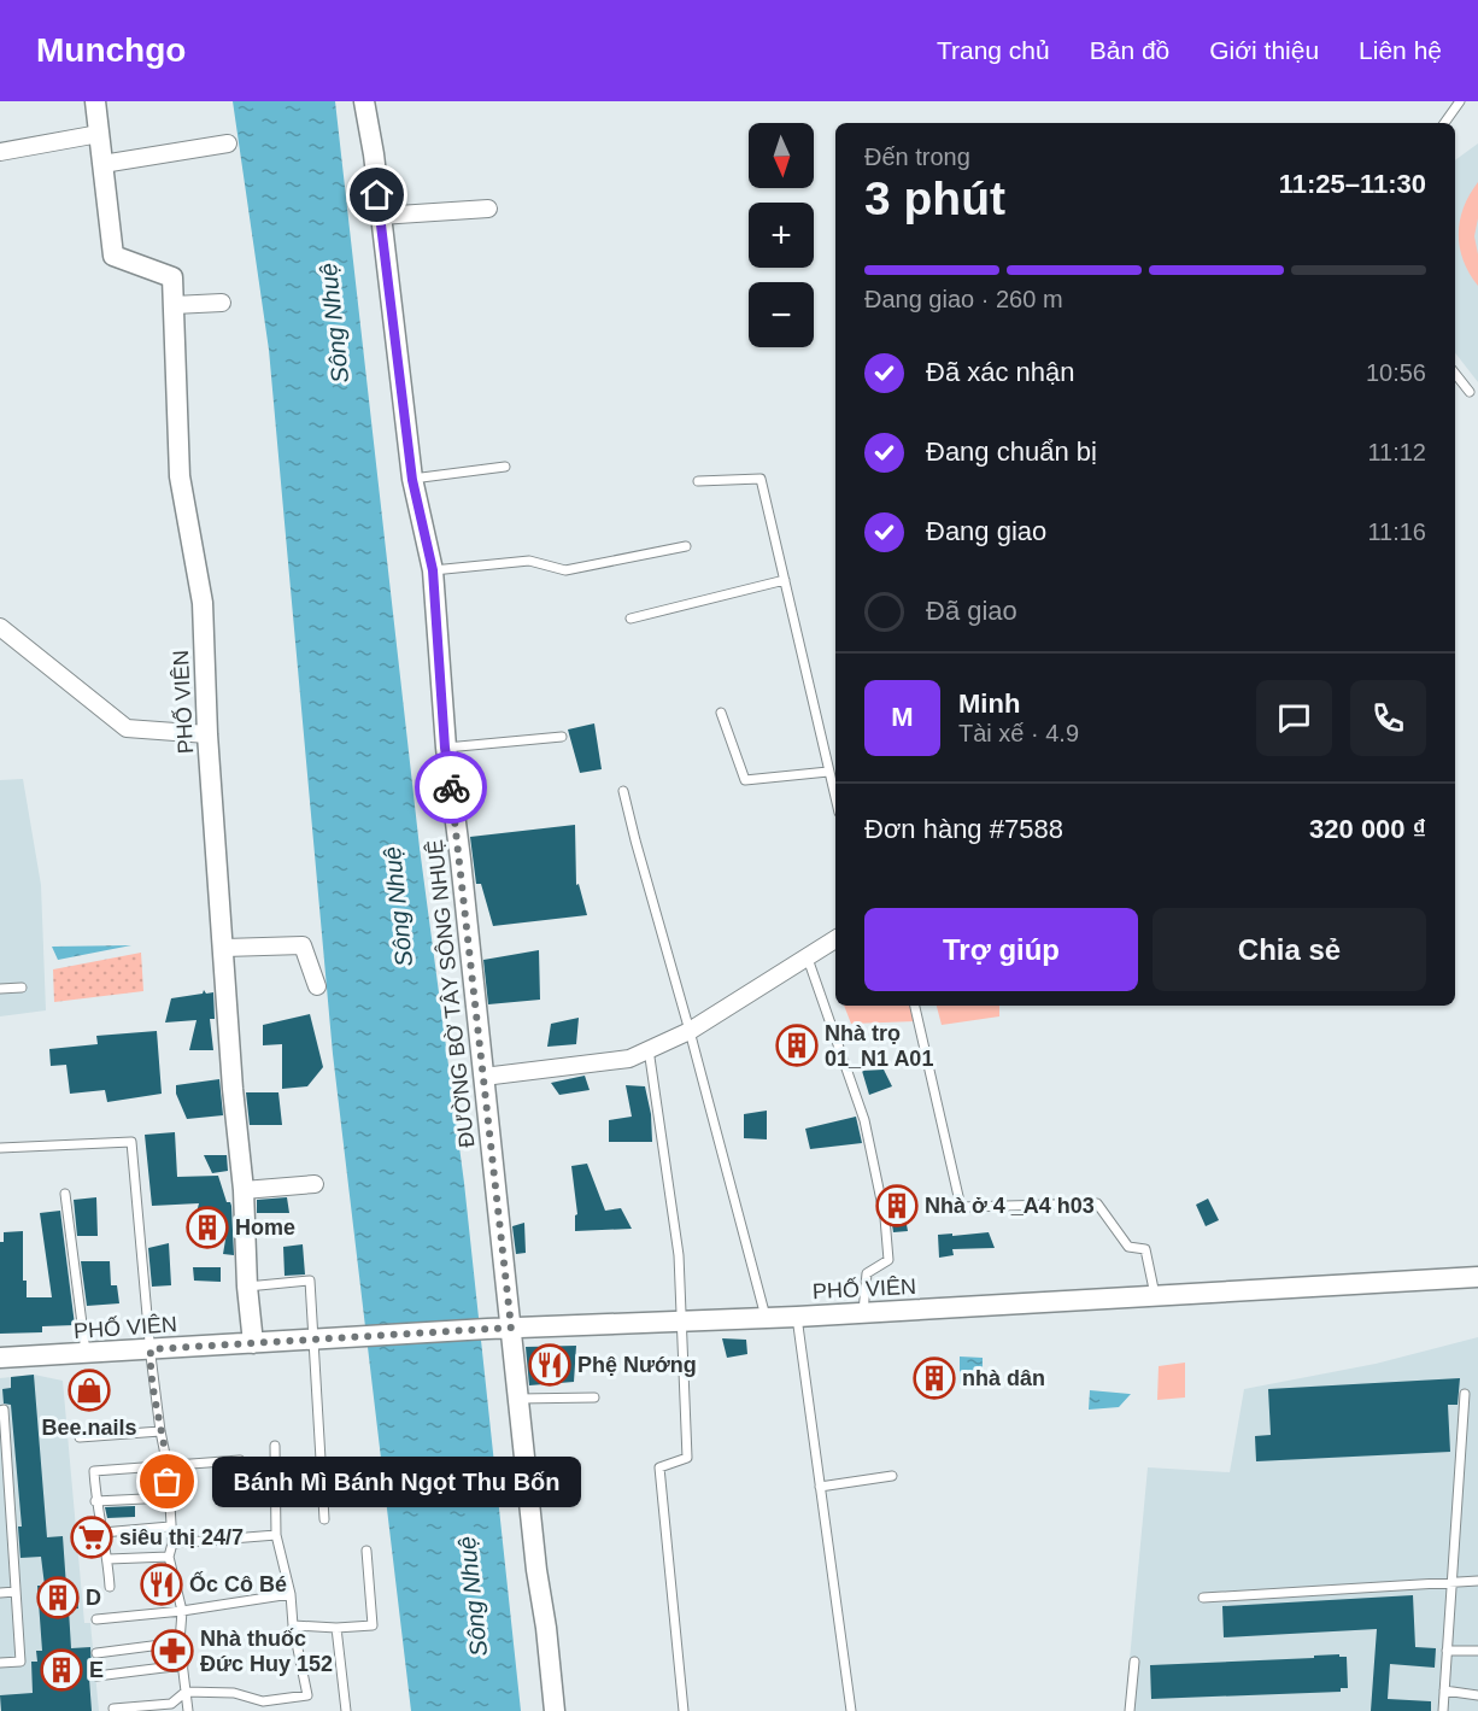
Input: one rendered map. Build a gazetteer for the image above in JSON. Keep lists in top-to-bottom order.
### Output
{
  "streets": {
    "street": ["PHỐ VIÊN", "ĐƯỜNG BỜ TÂY SÔNG NHUỆ"]
  },
  "crossings": [
    ["PHỐ VIÊN", "ĐƯỜNG BỜ TÂY SÔNG NHUỆ"]
  ],
  "water": ["Sông Nhuệ"],
  "places": {
    "building": [
      "Nhà trọ 01_N1 A01",
      "Nhà ở 4 _A4 h03",
      "Home",
      "nhà dân",
      "D",
      "E"
    ],
    "restaurant": ["Phệ Nướng", "Ốc Cô Bé"],
    "shop": ["Bee.nails"],
    "other": ["Bánh Mì Bánh Ngọt Thu Bốn"],
    "supermarket": ["siêu thị 24/7"],
    "pharmacy": ["Nhà thuốc Đức Huy 152"]
  },
  "north": "bottom",
  "page": {
    "header": "Munchgo",
    "nav": [
      "Trang chủ",
      "Bản đồ",
      "Giới thiệu",
      "Liên hệ"
    ],
    "map_buttons": ["+", "−"],
    "heading": ["3 phút", "Đến trong", "11:25–11:30"],
    "panel": [
      "Minh",
      "Tài xế · 4.9",
      "Đơn hàng #7588",
      "320 000 ₫"
    ],
    "bar": "Đang giao · 260 m",
    "list": [
      ["Đã xác nhận", "10:56"],
      ["Đang chuẩn bị", "11:12"],
      ["Đang giao", "11:16"],
      "Đã giao"
    ],
    "round": "M",
    "buttons": ["Trợ giúp", "Chia sẻ"],
    "bubble": "Bánh Mì Bánh Ngọt Thu Bốn"
  }
}
